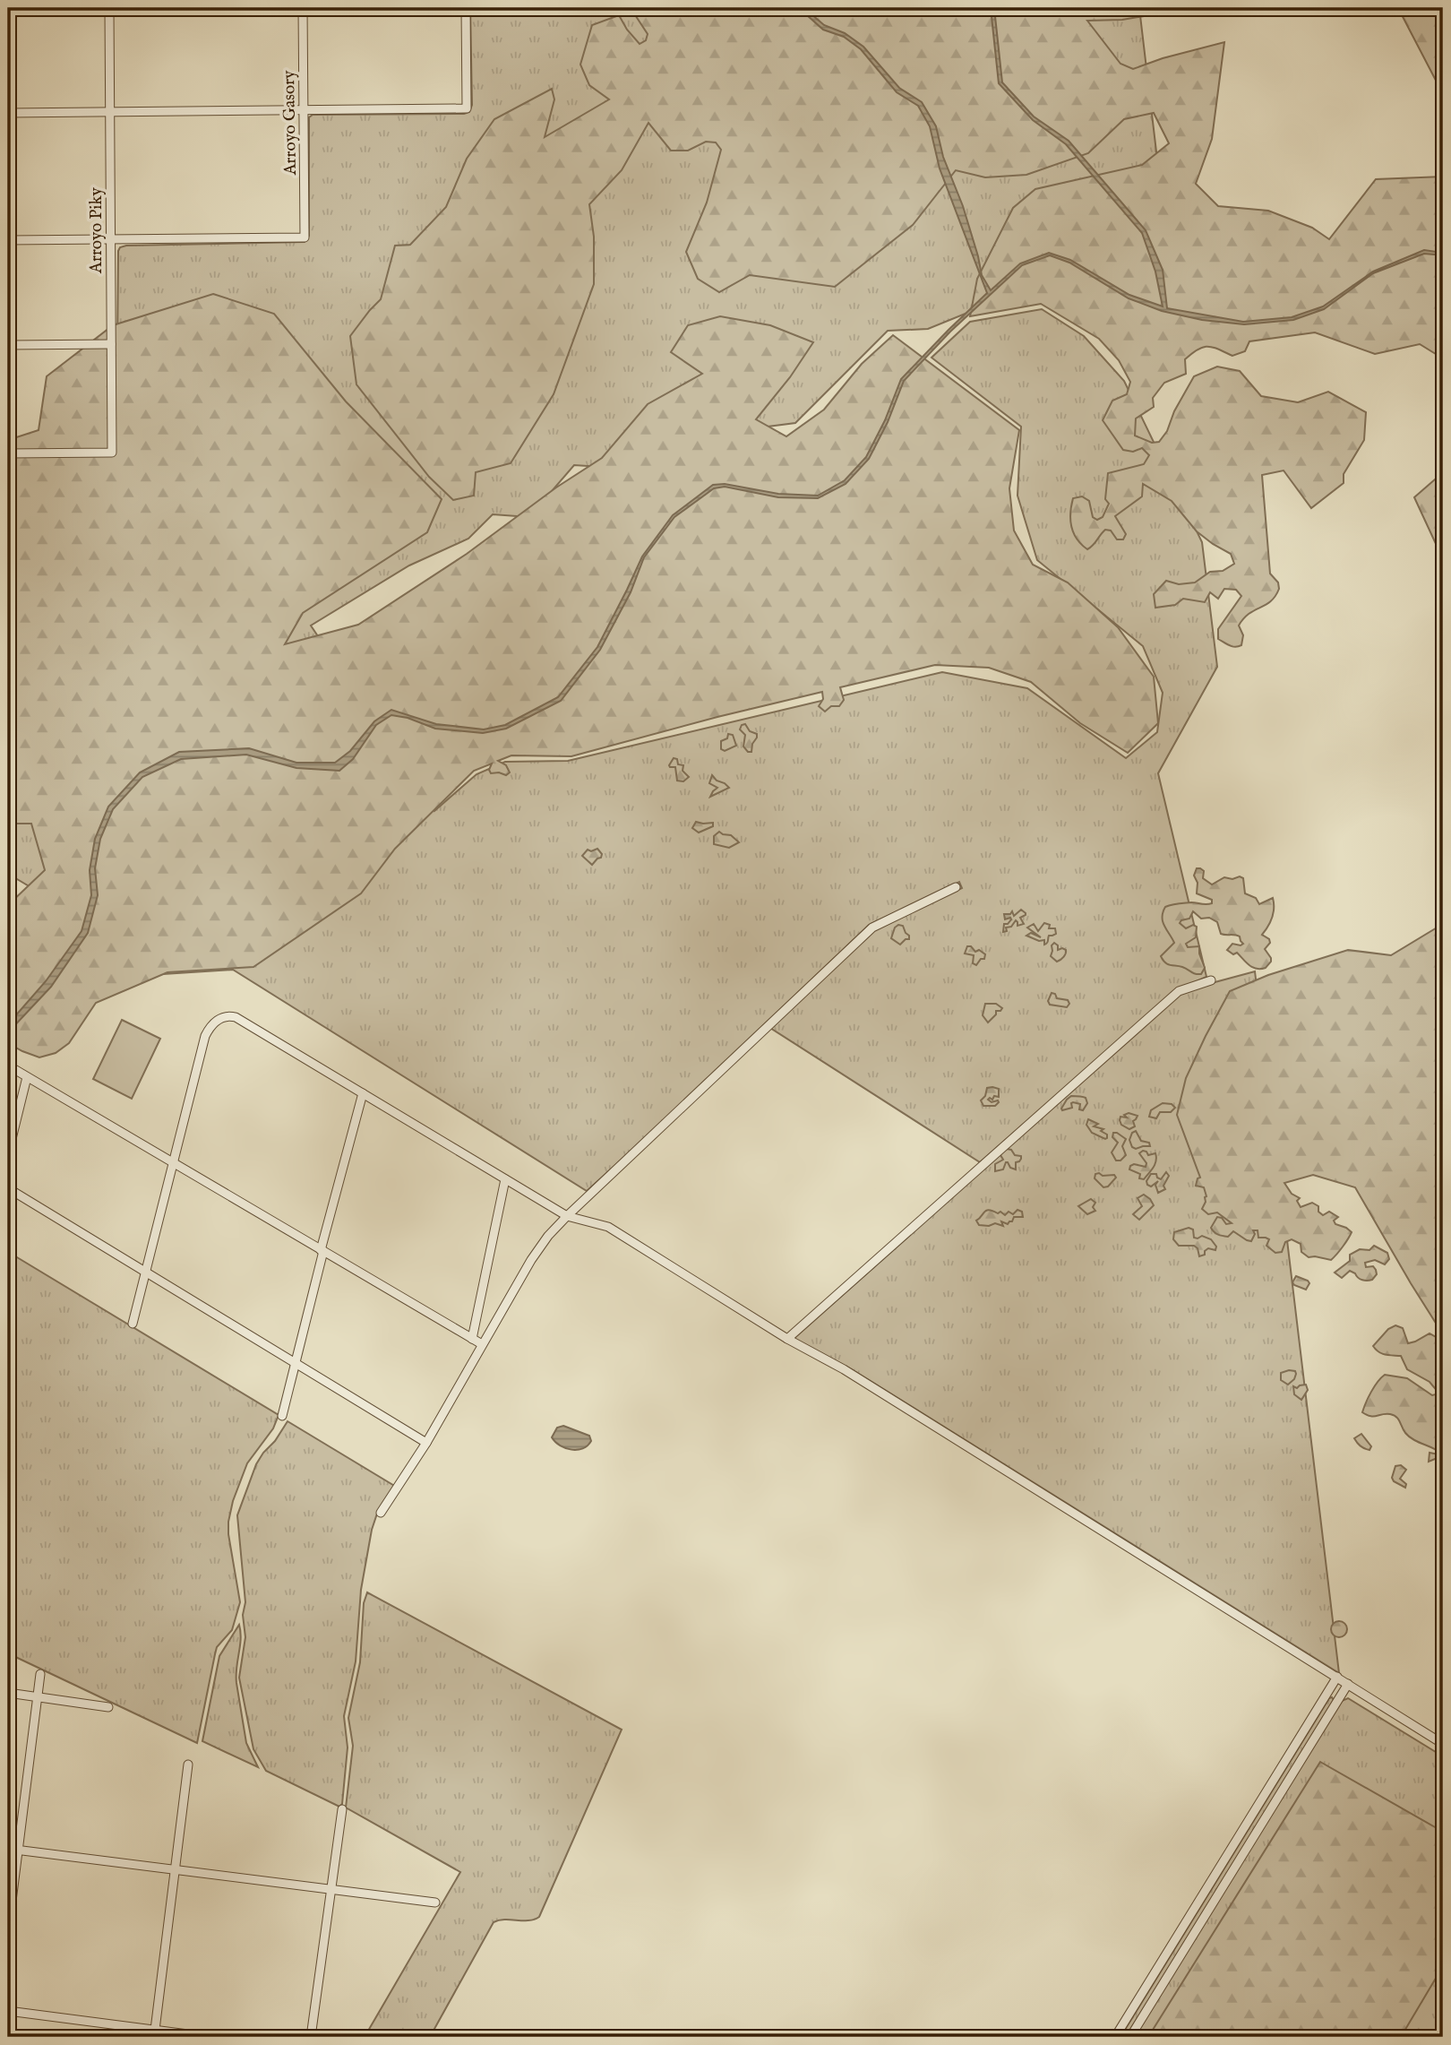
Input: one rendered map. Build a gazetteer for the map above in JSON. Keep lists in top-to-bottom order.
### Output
{
  "streets": {
    "street": ["Arroyo Gasory", "Arroyo Piky"]
  },
  "crossings": [
    ["Arroyo Gasory", "Arroyo Piky"]
  ]
}
